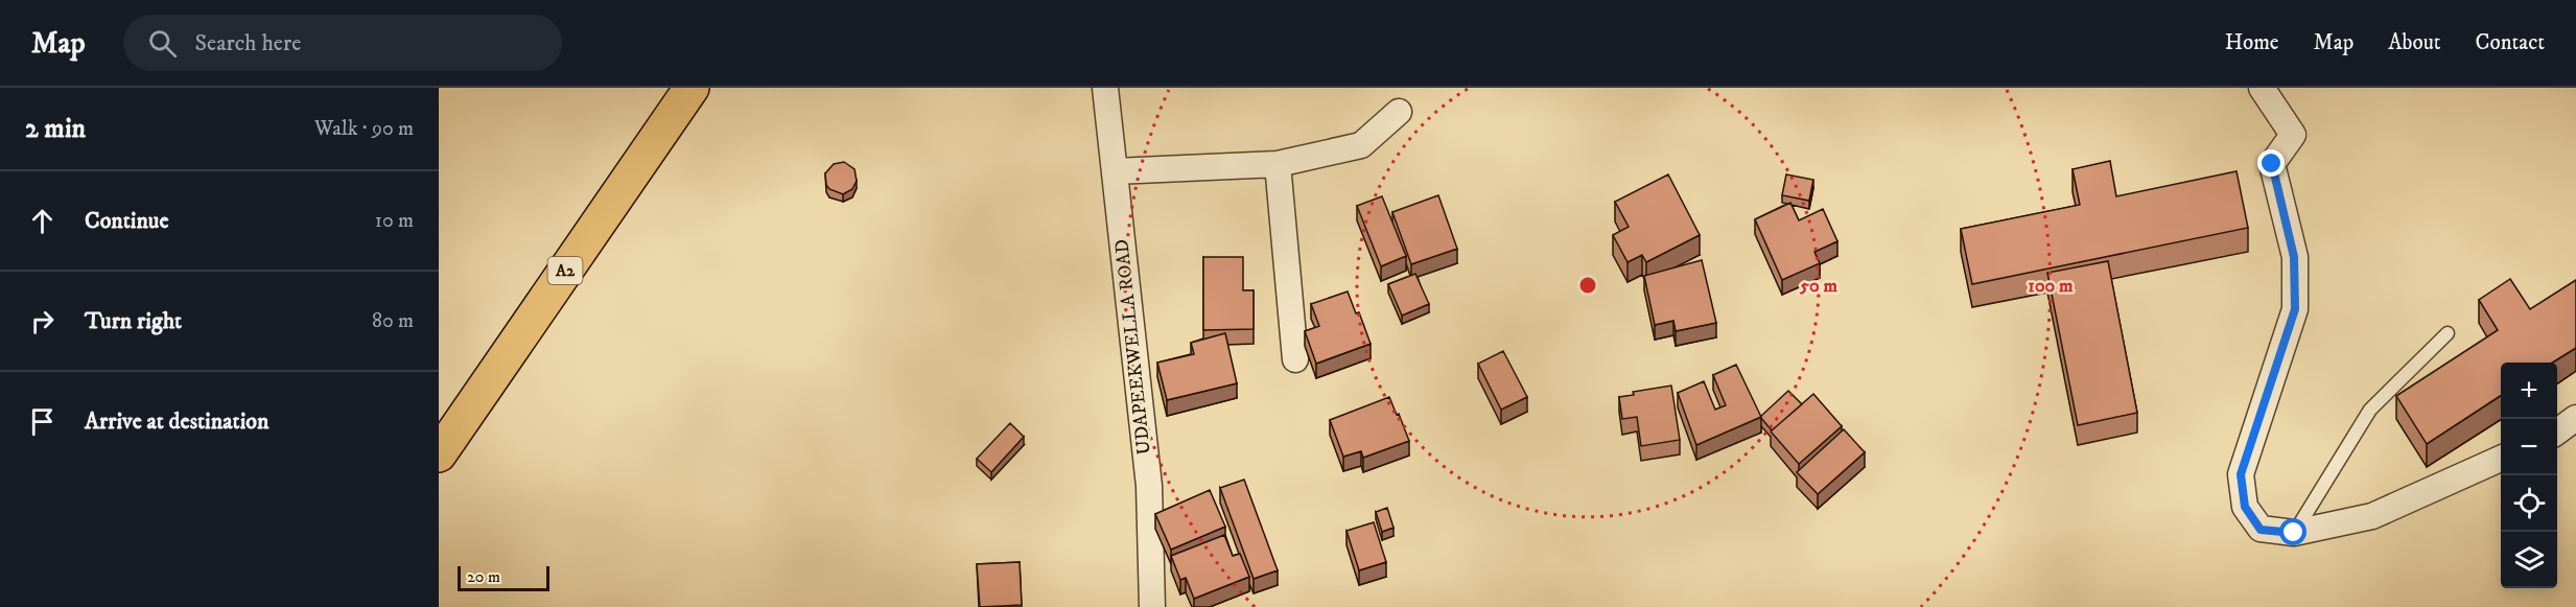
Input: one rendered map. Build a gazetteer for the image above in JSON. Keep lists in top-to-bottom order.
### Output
{
  "streets": {
    "highway": ["A2"],
    "street": ["UDAPEEKWELLA ROAD"]
  },
  "scale_bar": "20 m",
  "page": {
    "header": "Map",
    "search": "Search here",
    "nav": [
      "Home",
      "Map",
      "About",
      "Contact"
    ],
    "heading": ["2 min", "Walk · 90 m"],
    "list": [
      ["Continue", "10 m"],
      ["Turn right", "80 m"],
      "Arrive at destination"
    ],
    "map_buttons": ["+", "−"],
    "scale": "20 m"
  },
  "rings": ["50 m", "100 m"]
}
